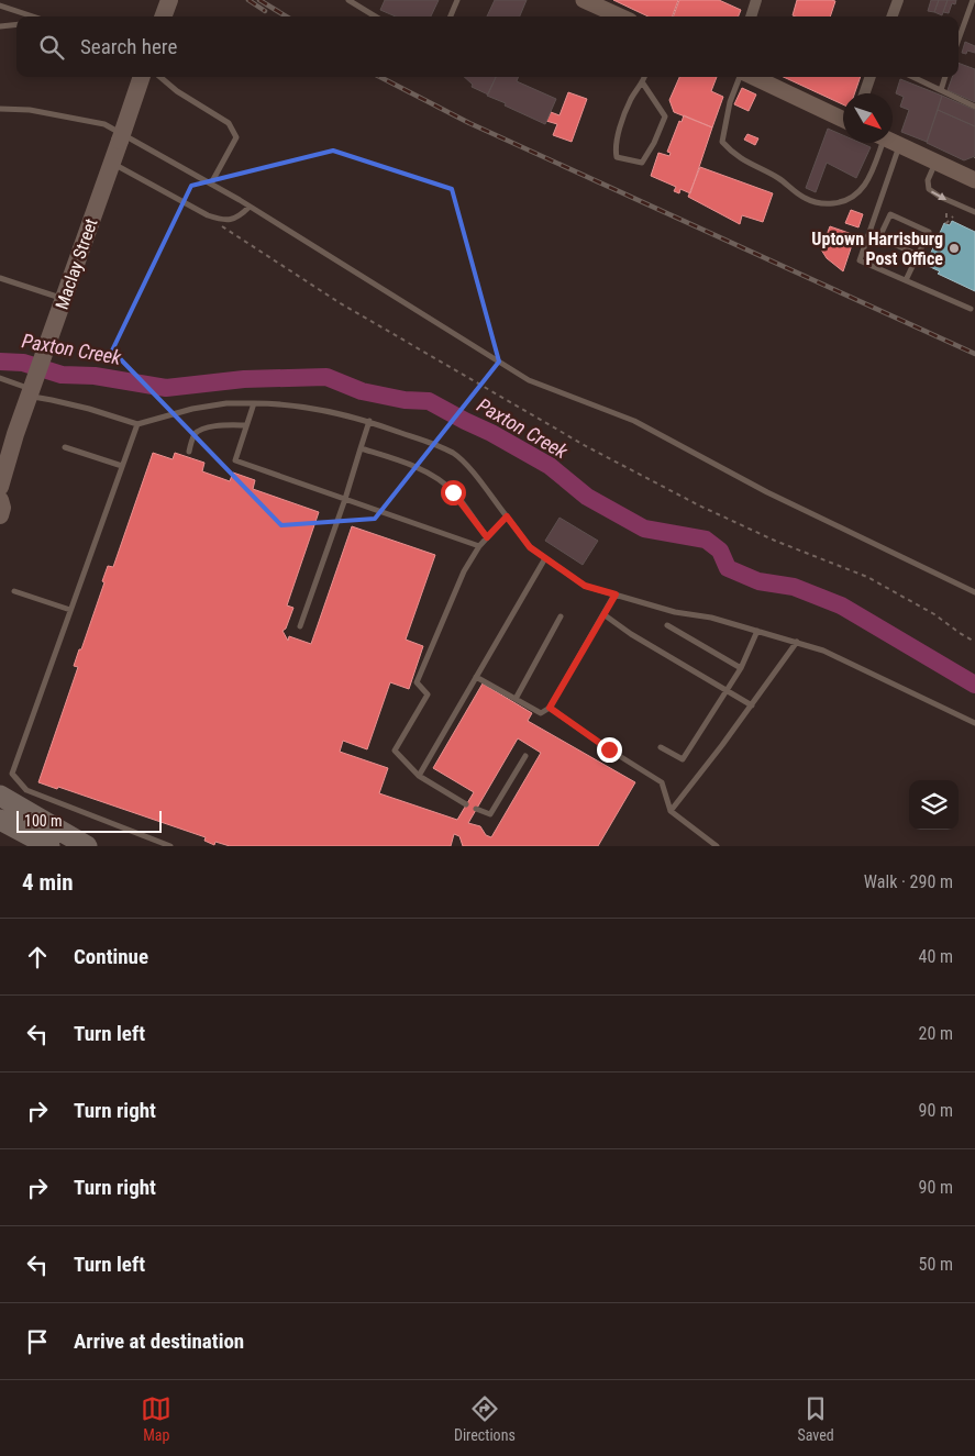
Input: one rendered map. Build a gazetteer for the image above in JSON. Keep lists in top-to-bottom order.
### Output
{
  "streets": {
    "main road": ["Maclay Street"]
  },
  "water": ["Paxton Creek"],
  "places": ["Uptown Harrisburg Post Office"],
  "scale_bar": "100 m",
  "north": "bottom right",
  "page": {
    "search": "Search here",
    "scale": "100 m",
    "heading": ["4 min", "Walk · 290 m"],
    "list": [
      ["Continue", "40 m"],
      ["Turn left", "20 m"],
      ["Turn right", "90 m"],
      ["Turn right", "90 m"],
      ["Turn left", "50 m"],
      "Arrive at destination"
    ],
    "nav": ["Map", "Directions", "Saved"]
  }
}
